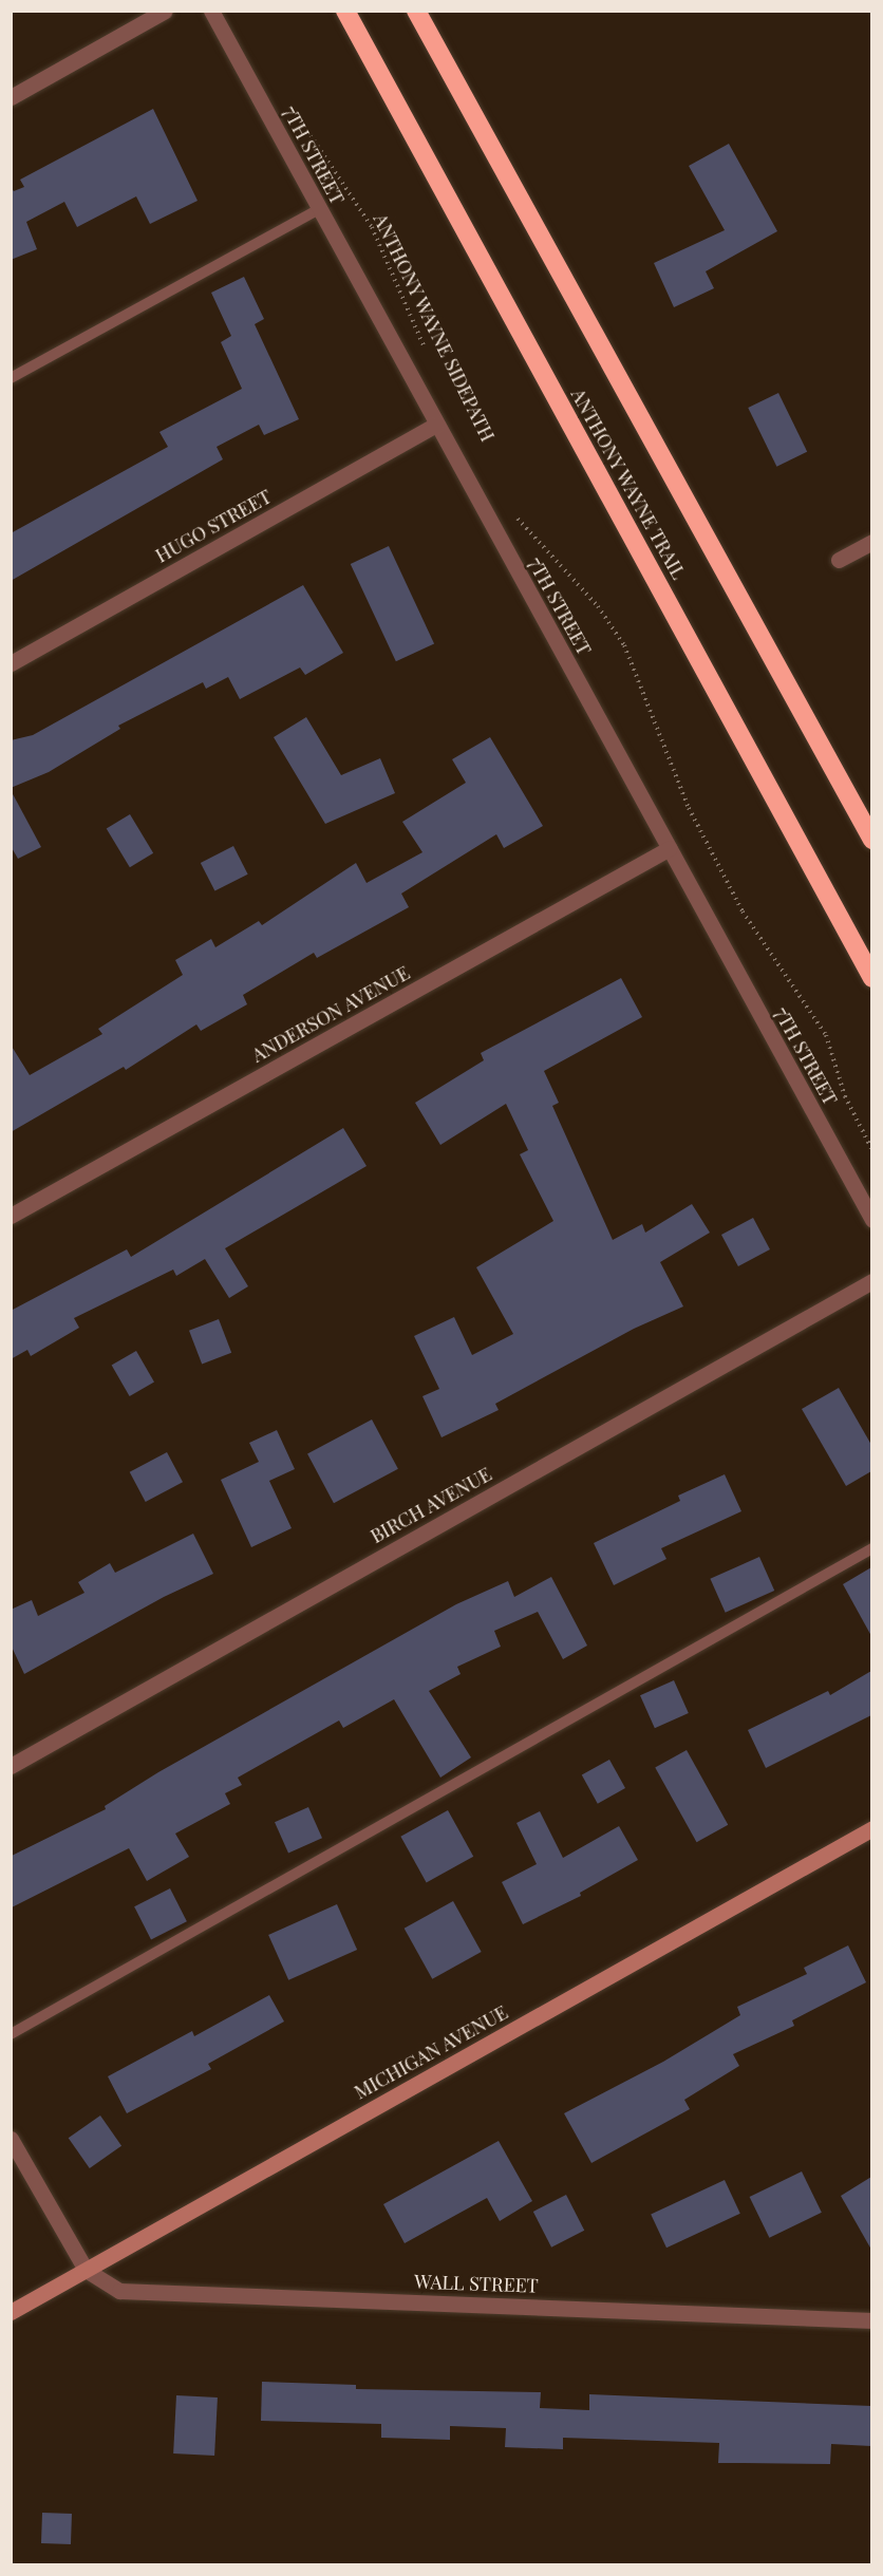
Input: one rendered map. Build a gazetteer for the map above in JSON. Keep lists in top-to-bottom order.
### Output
{
  "streets": {
    "highway": ["ANTHONY WAYNE TRAIL"],
    "street": [
      "7TH STREET",
      "HUGO STREET",
      "ANDERSON AVENUE",
      "BIRCH AVENUE",
      "MICHIGAN AVENUE",
      "WALL STREET"
    ],
    "path": ["ANTHONY WAYNE SIDEPATH"]
  },
  "crossings": [
    ["7TH STREET", "HUGO STREET"],
    ["7TH STREET", "ANDERSON AVENUE"],
    ["MICHIGAN AVENUE", "WALL STREET"]
  ]
}
